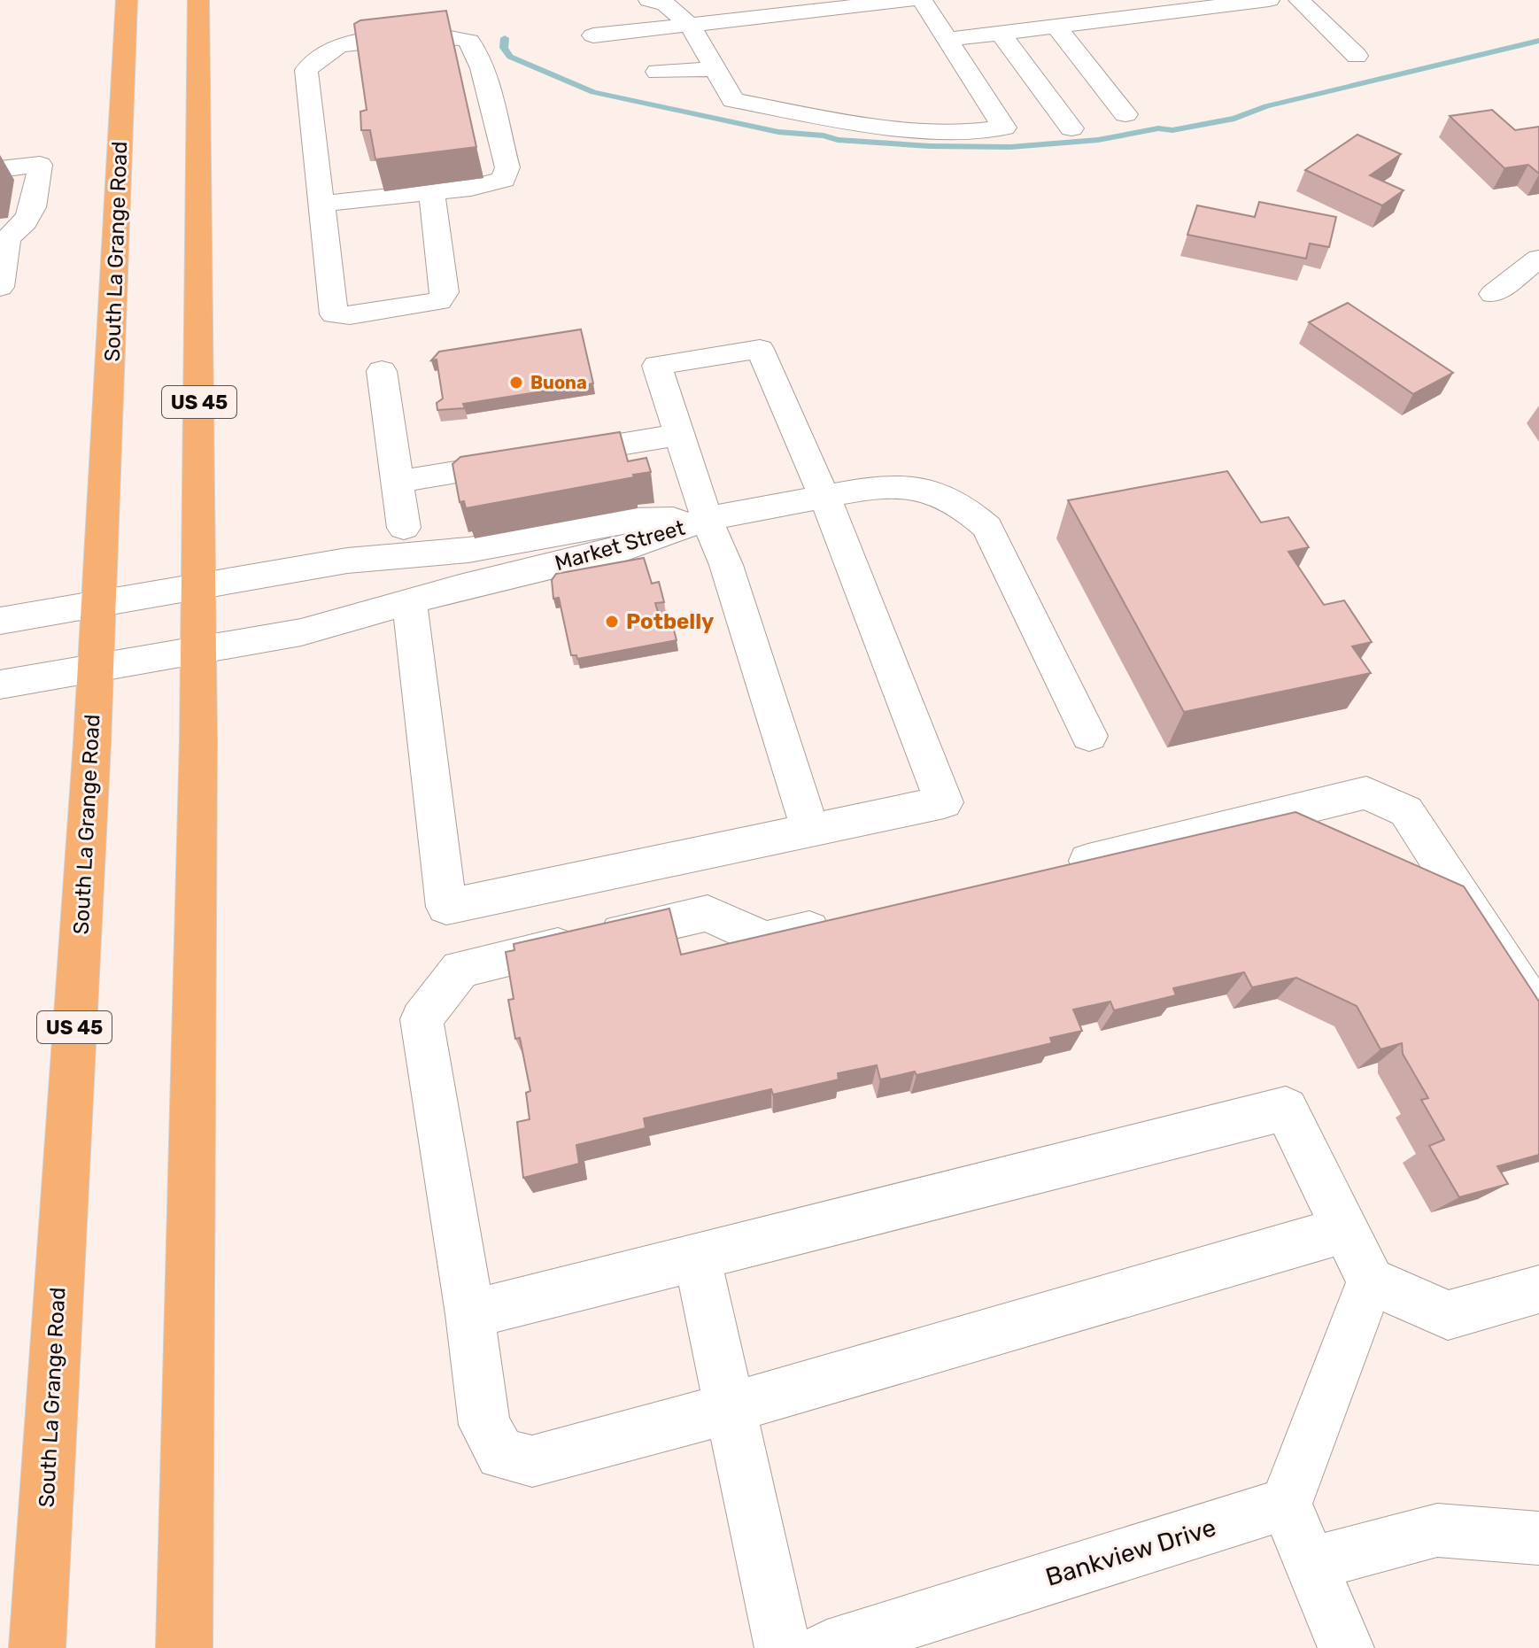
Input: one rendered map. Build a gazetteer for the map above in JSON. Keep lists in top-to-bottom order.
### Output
{
  "streets": {
    "main road": ["South La Grange Road", "US 45"],
    "street": ["Market Street", "Bankview Drive"]
  },
  "crossings": [
    ["South La Grange Road", "Market Street"],
    ["US 45", "Market Street"]
  ],
  "places": ["Buona", "Potbelly"]
}
